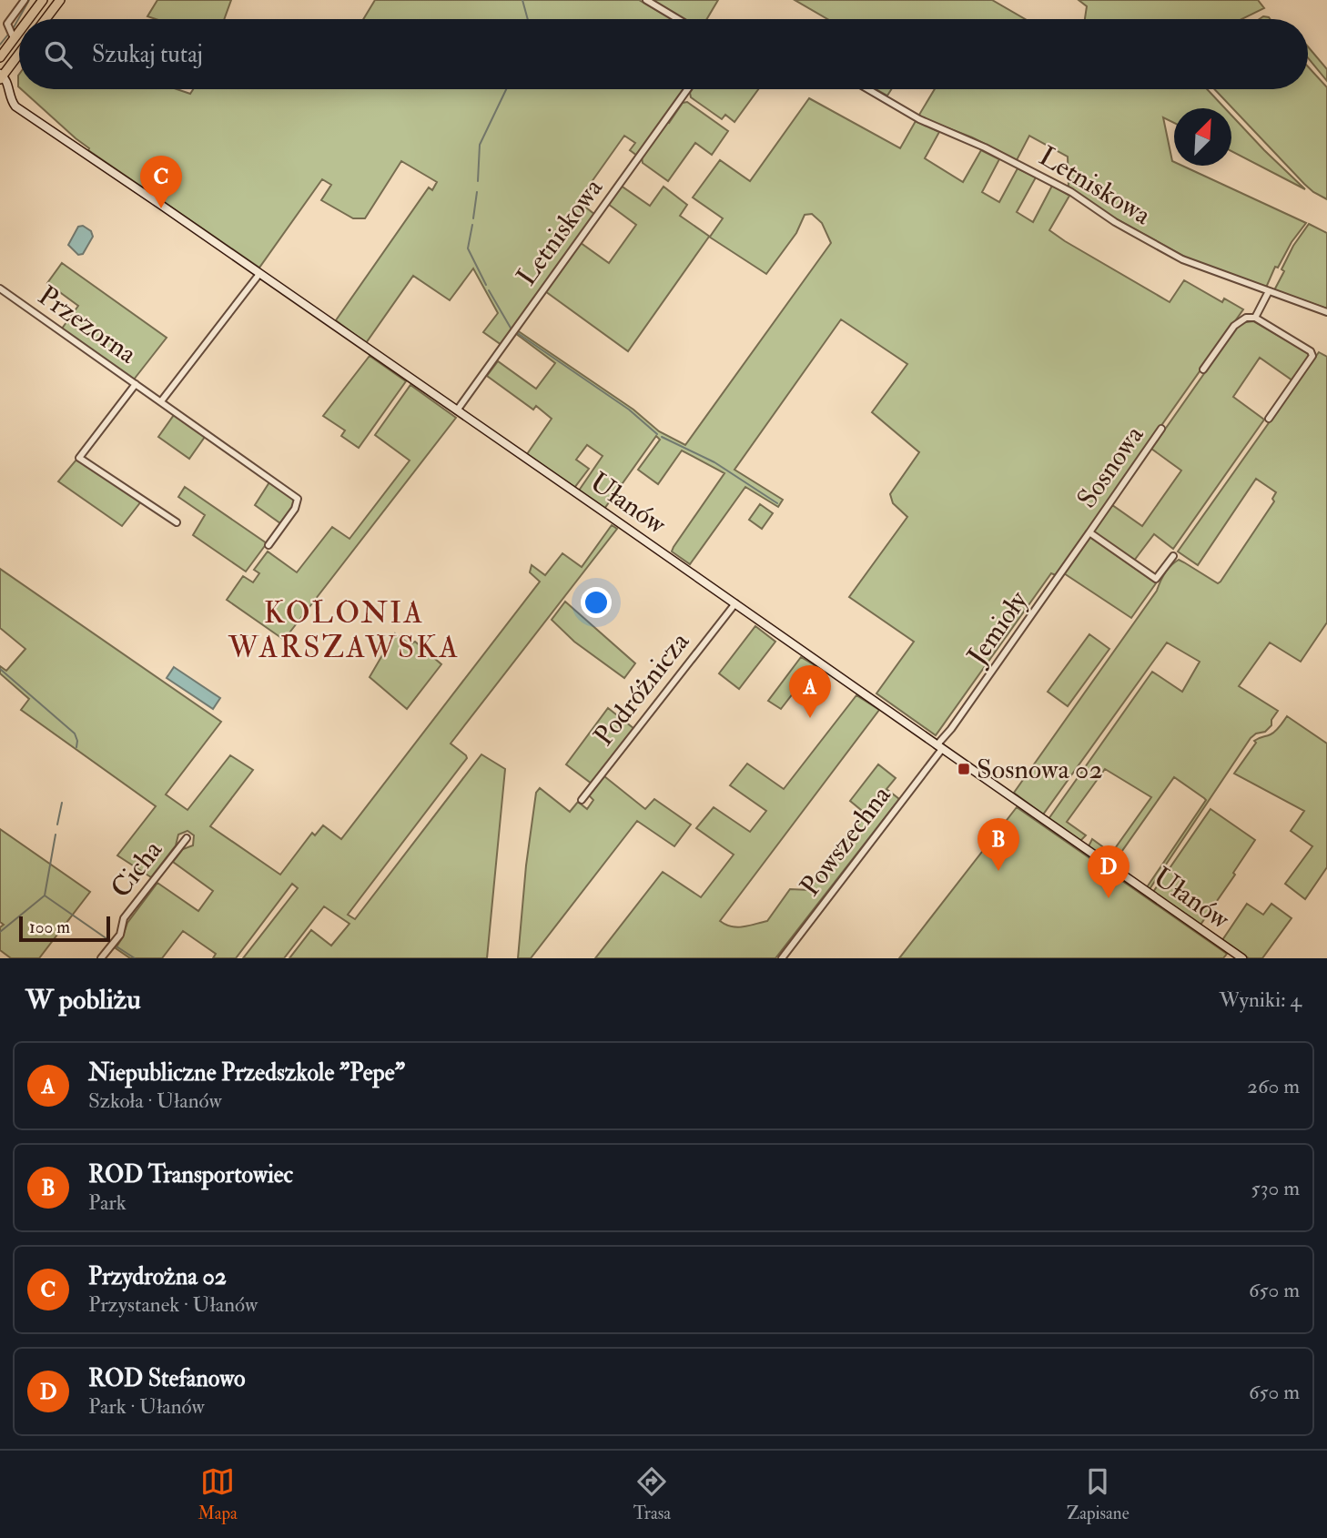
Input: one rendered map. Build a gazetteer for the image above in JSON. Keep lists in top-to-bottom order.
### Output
{
  "streets": {
    "street": [
      "Letniskowa",
      "Przezorna",
      "Sosnowa",
      "Ułanów",
      "Jemioły",
      "Podróżnicza",
      "Powszechna",
      "Cicha"
    ]
  },
  "crossings": [
    ["Letniskowa", "Ułanów"],
    ["Sosnowa", "Jemioły"],
    ["Ułanów", "Jemioły"],
    ["Ułanów", "Podróżnicza"],
    ["Ułanów", "Powszechna"],
    ["Jemioły", "Powszechna"]
  ],
  "districts": ["KOLONIA WARSZAWSKA"],
  "places": {
    "transit": ["Sosnowa 02"]
  },
  "scale_bar": "100 m",
  "north": "top right",
  "page": {
    "search": "Szukaj tutaj",
    "pins": [
      "C",
      "A",
      "B",
      "D"
    ],
    "scale": "100 m",
    "heading": ["W pobliżu", "Wyniki: 4"],
    "list": [
      {
        "mark": "A",
        "name": "Niepubliczne Przedszkole \"Pepe\"",
        "note": "Szkoła · Ułanów",
        "value": "260 m"
      },
      {
        "mark": "B",
        "name": "ROD Transportowiec",
        "note": "Park",
        "value": "530 m"
      },
      {
        "mark": "C",
        "name": "Przydrożna 02",
        "note": "Przystanek · Ułanów",
        "value": "650 m"
      },
      {
        "mark": "D",
        "name": "ROD Stefanowo",
        "note": "Park · Ułanów",
        "value": "650 m"
      }
    ],
    "nav": ["Mapa", "Trasa", "Zapisane"]
  }
}
